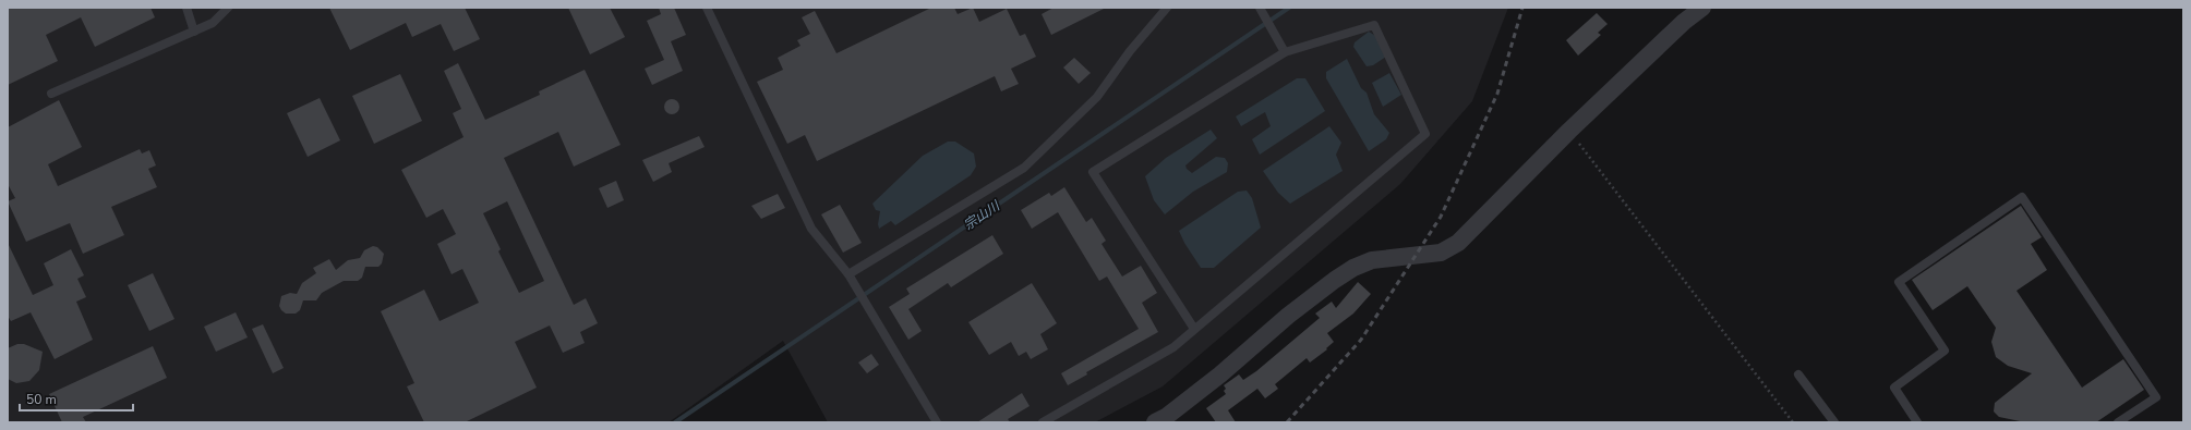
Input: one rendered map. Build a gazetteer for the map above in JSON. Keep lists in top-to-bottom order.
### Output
{
  "water": ["宗山川"],
  "scale_bar": "50 m"
}
